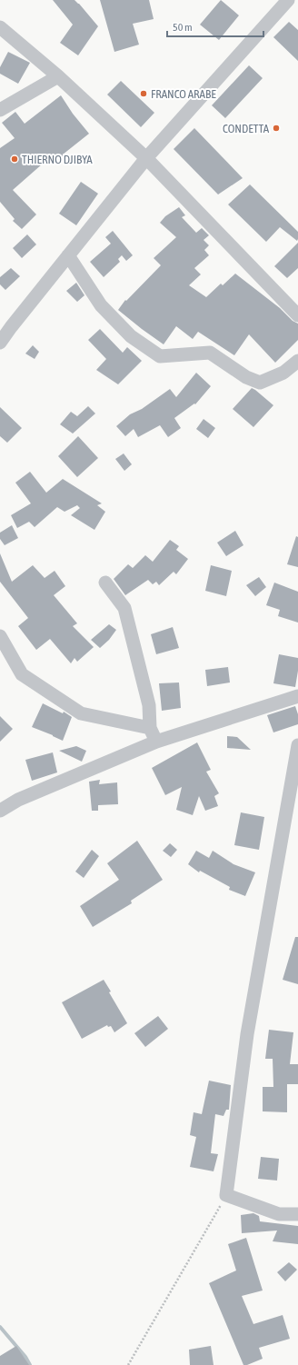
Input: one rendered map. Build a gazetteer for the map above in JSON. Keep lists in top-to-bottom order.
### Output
{
  "places": ["FRANCO ARABE", "CONDETTA", "THIERNO DJIBYA"],
  "scale_bar": "50 m"
}
